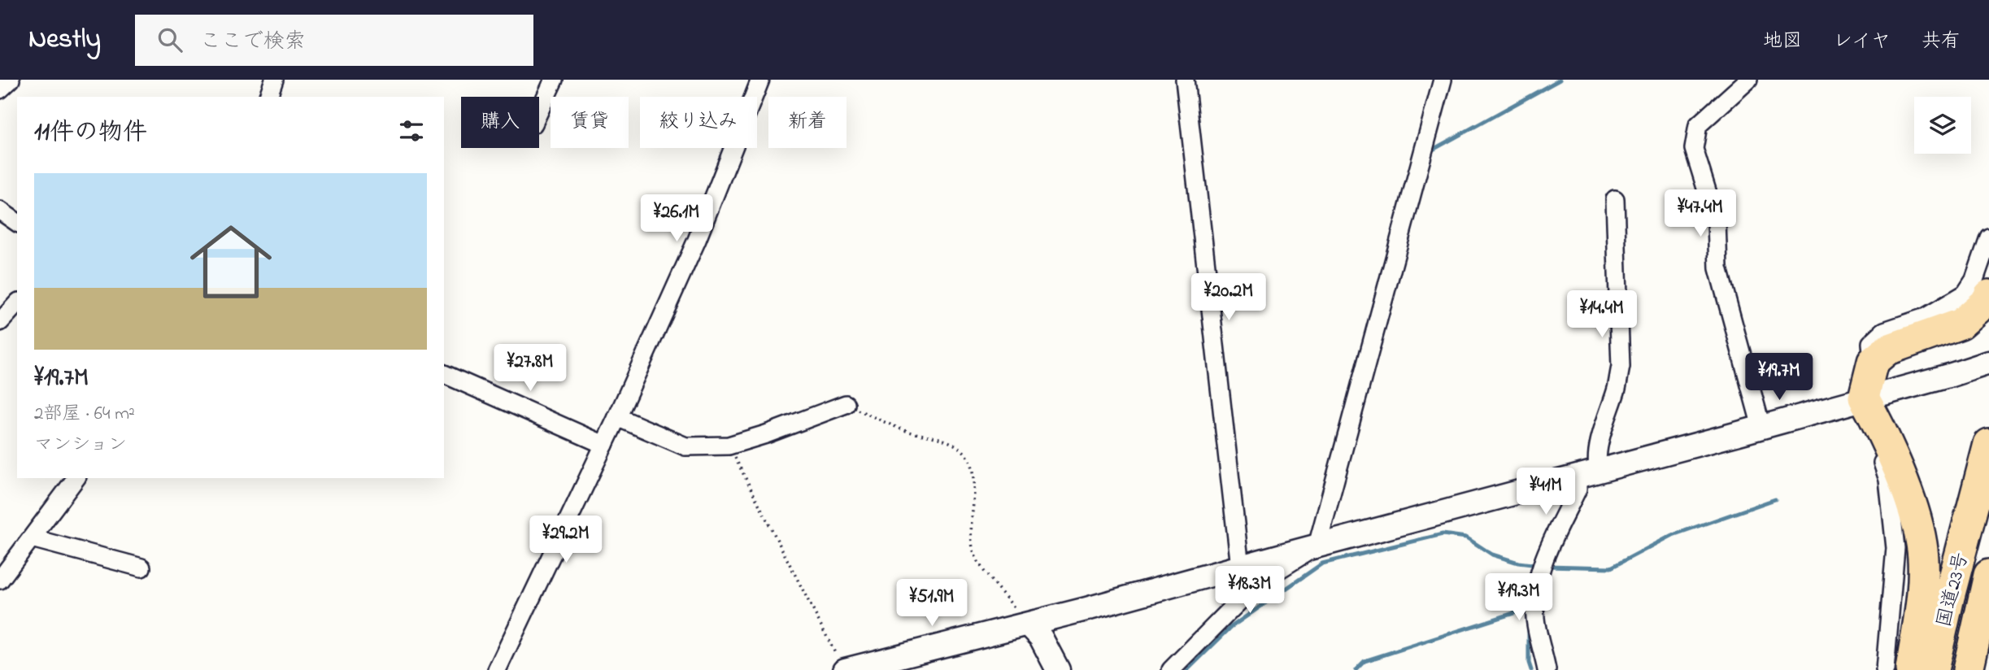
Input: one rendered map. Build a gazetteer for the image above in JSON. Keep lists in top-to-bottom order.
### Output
{
  "streets": {
    "highway": ["国道23号"]
  },
  "page": {
    "header": "Nestly",
    "search": "ここで検索",
    "nav": ["地図", "レイヤ", "共有"],
    "chip": [
      "購入",
      "賃貸",
      "絞り込み",
      "新着"
    ],
    "heading": "11件の物件",
    "list": [
      {
        "name": "¥19.7M",
        "note": "2部屋 · 64 m² · マンション"
      }
    ],
    "price": [
      "¥47.4M",
      "¥26.1M",
      "¥20.2M",
      "¥14.4M",
      "¥27.8M",
      "¥19.7M",
      "¥41M",
      "¥29.2M",
      "¥18.3M",
      "¥19.3M",
      "¥51.9M"
    ]
  }
}
